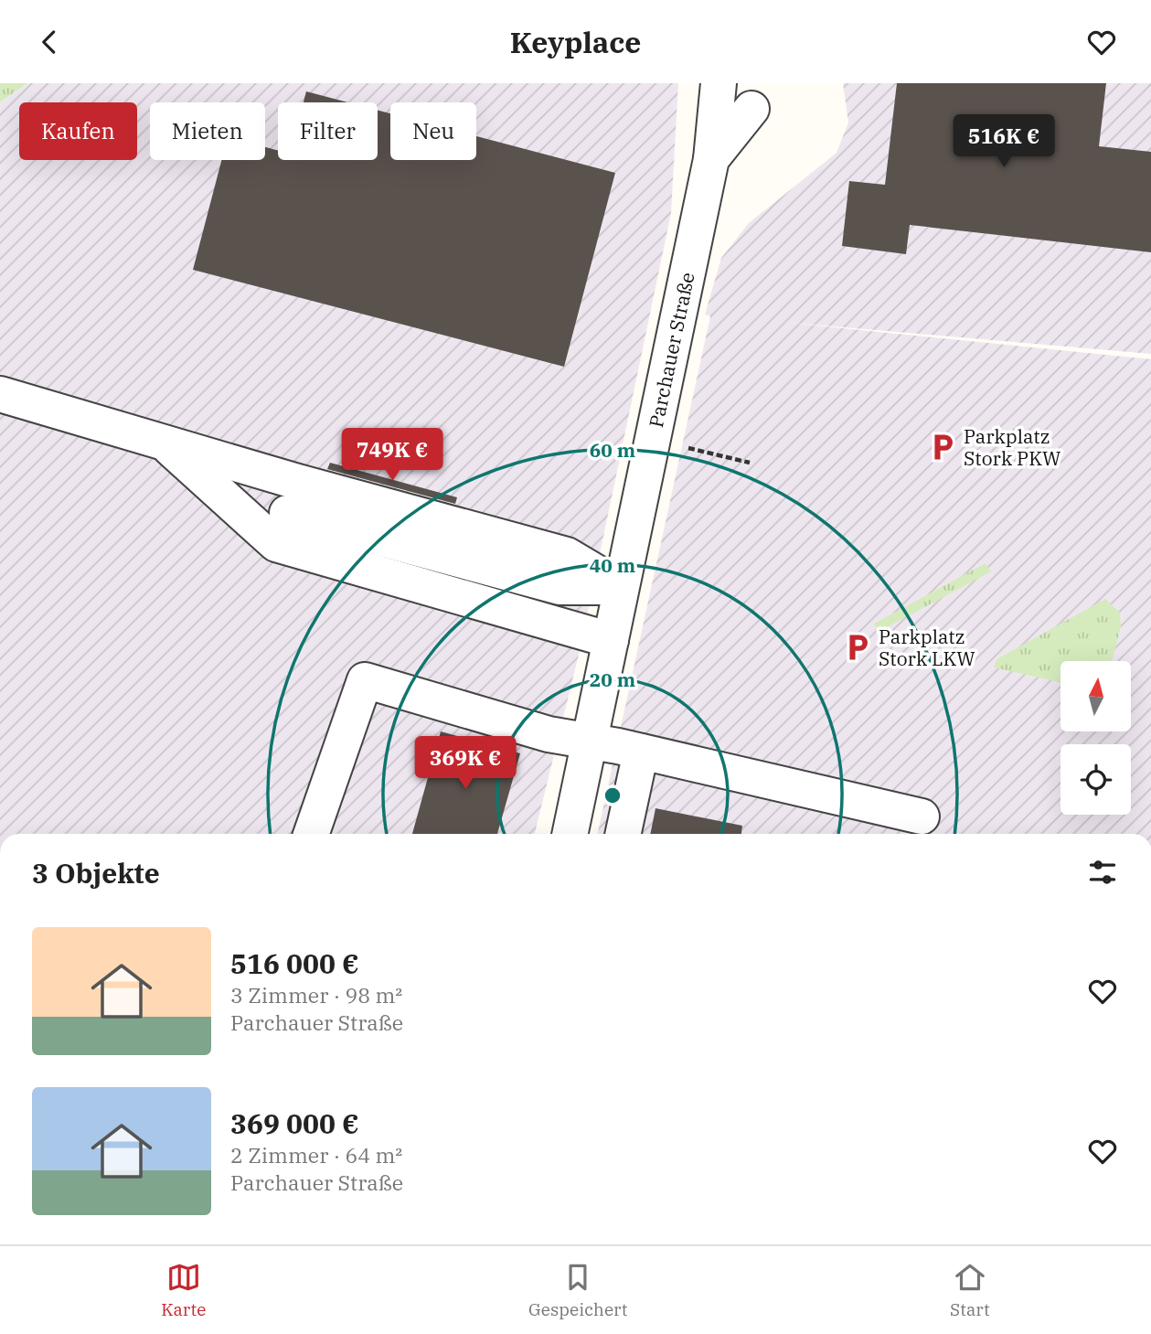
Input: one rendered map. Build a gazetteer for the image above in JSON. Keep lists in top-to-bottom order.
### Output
{
  "streets": {
    "street": ["Parchauer Straße"]
  },
  "places": {
    "parking": ["Parkplatz Stork PKW", "Parkplatz Stork LKW"]
  },
  "north": "top",
  "page": {
    "header": "Keyplace",
    "chip": [
      "Kaufen",
      "Mieten",
      "Filter",
      "Neu"
    ],
    "price": ["516K €", "749K €", "369K €"],
    "heading": "3 Objekte",
    "list": [
      {
        "name": "516 000 €",
        "note": "3 Zimmer · 98 m² · Parchauer Straße"
      },
      {
        "name": "369 000 €",
        "note": "2 Zimmer · 64 m² · Parchauer Straße"
      }
    ],
    "tabs": ["Karte", "Gespeichert", "Start"]
  },
  "rings": ["60 m", "40 m", "20 m"]
}
